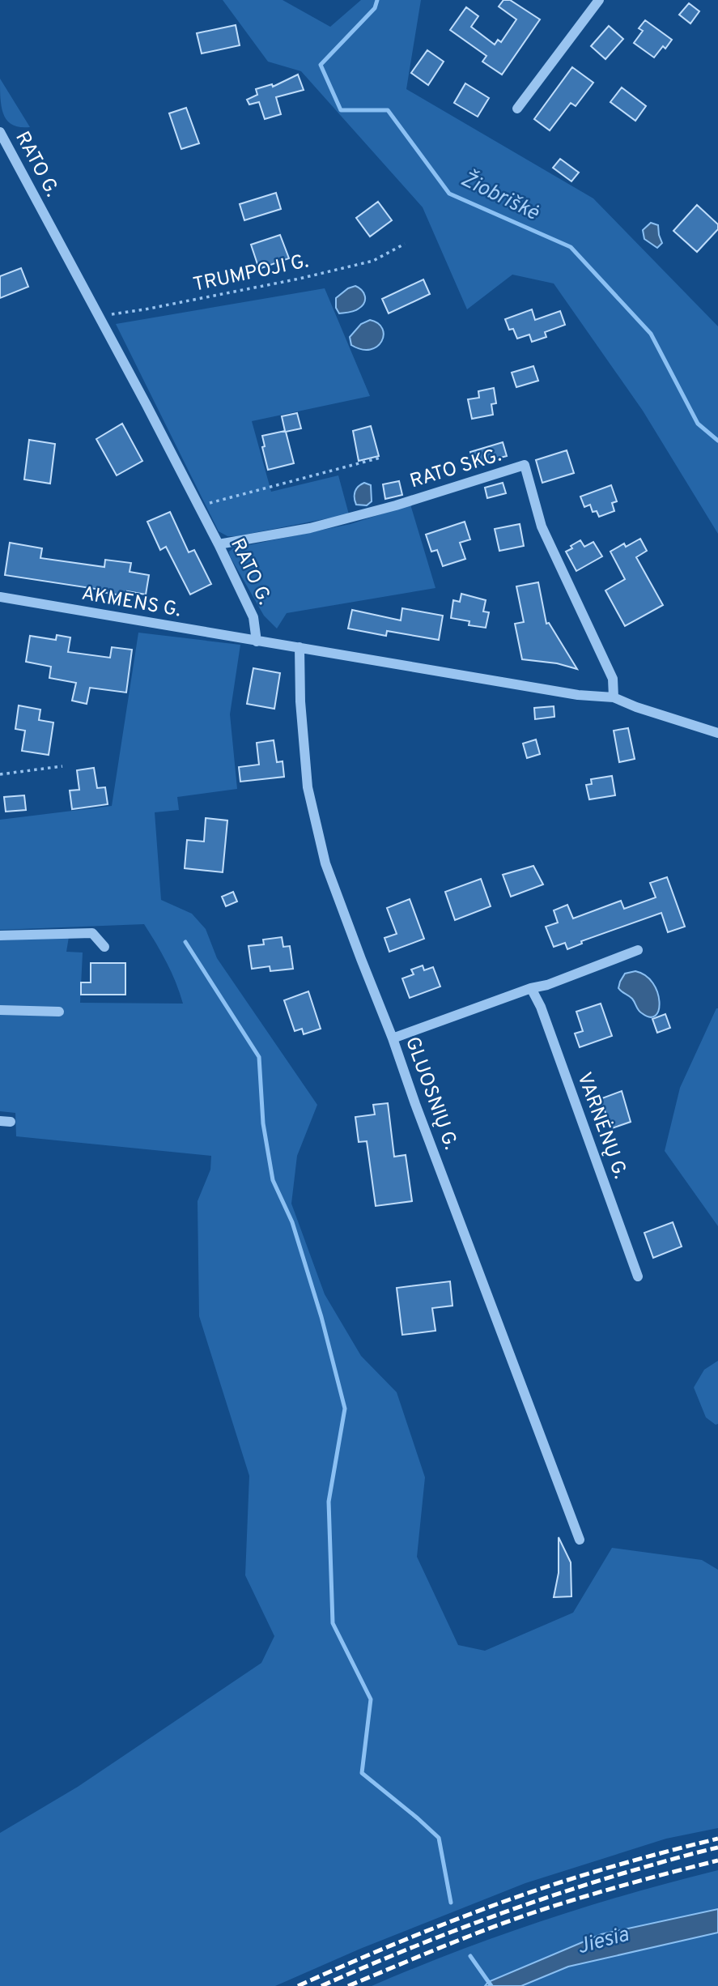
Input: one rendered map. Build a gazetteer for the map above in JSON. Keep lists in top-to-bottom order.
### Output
{
  "streets": {
    "street": [
      "RATO G.",
      "RATO SKG.",
      "AKMENS G.",
      "GLUOSNIŲ G.",
      "VARNĖNŲ G."
    ],
    "path": ["TRUMPOJI G."]
  },
  "crossings": [
    ["RATO G.", "TRUMPOJI G."],
    ["RATO G.", "RATO SKG."],
    ["RATO G.", "AKMENS G."]
  ],
  "water": ["Žiobriškė", "Jiesia"]
}
